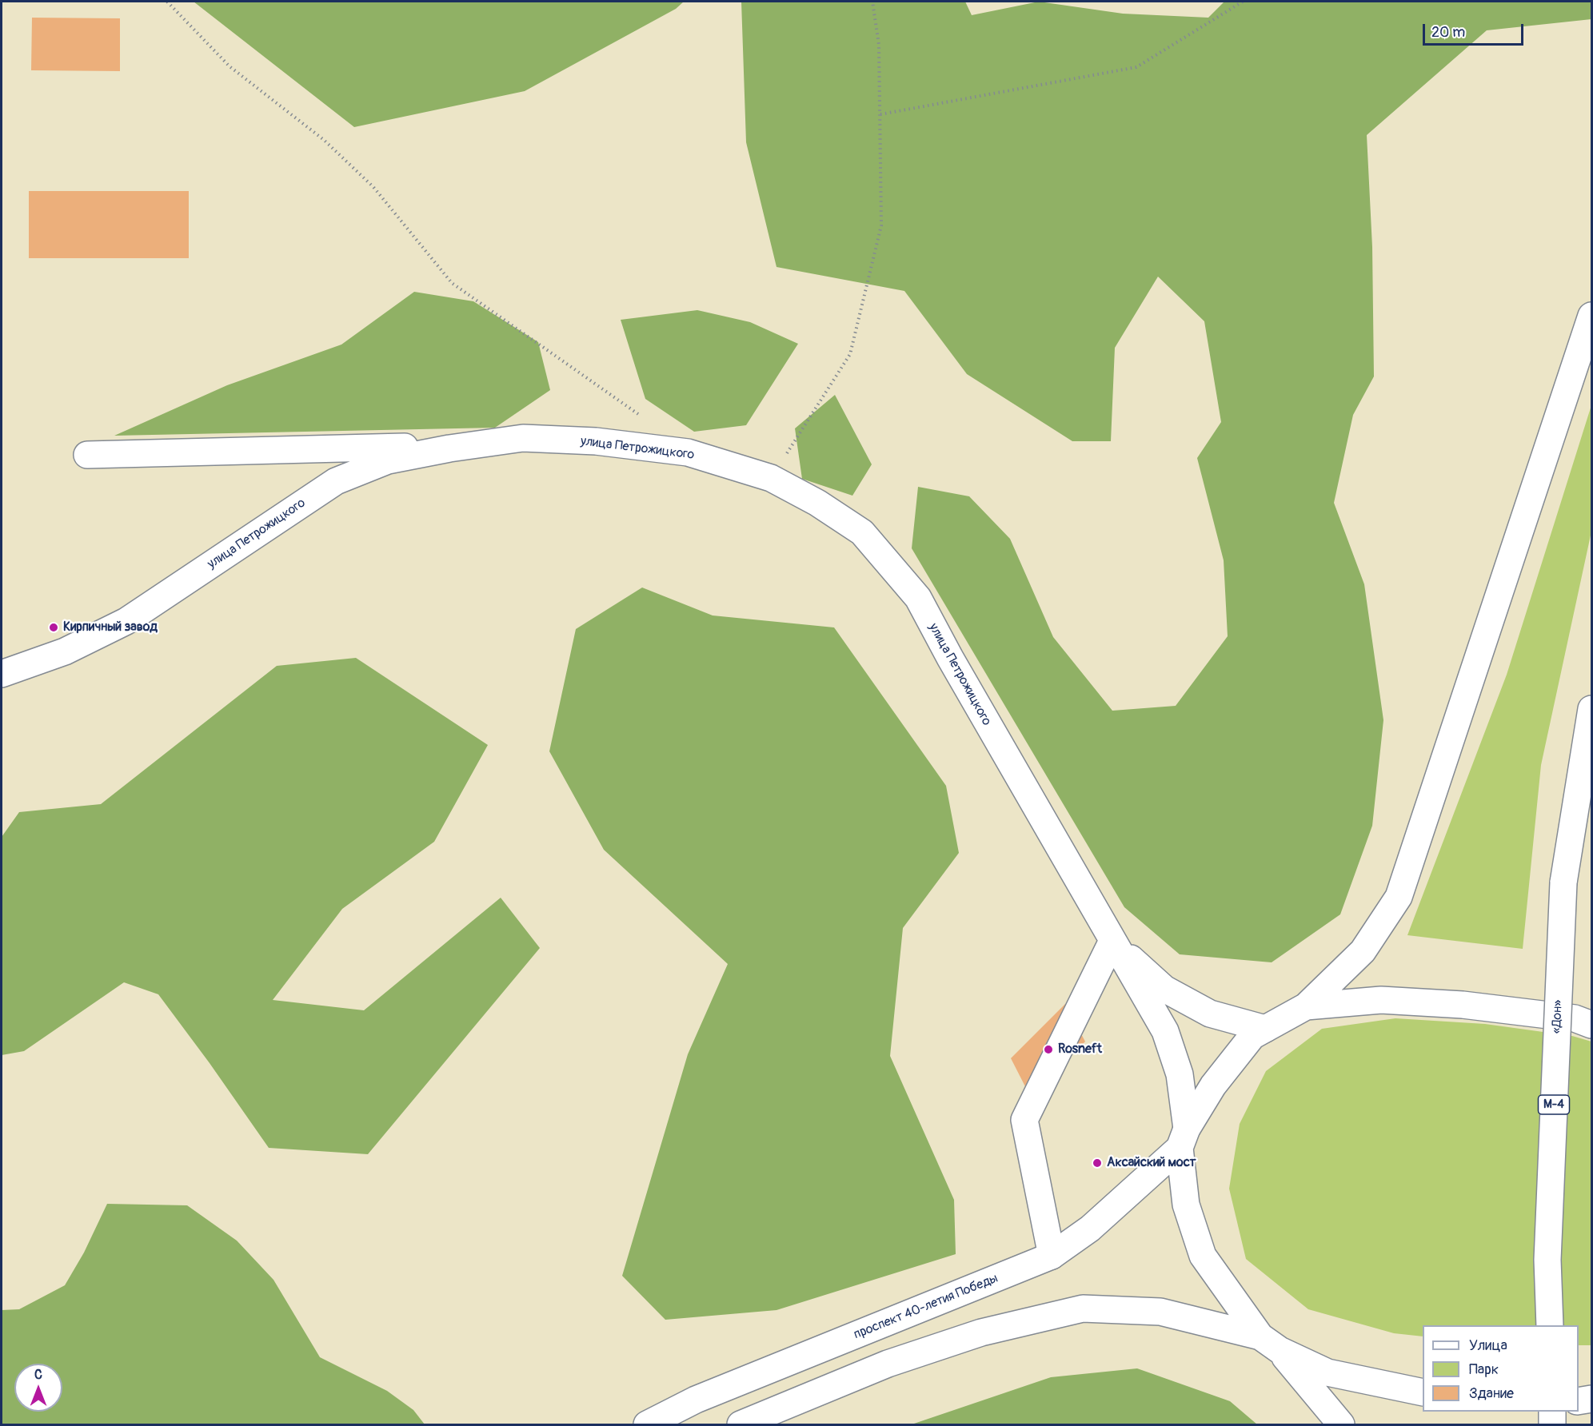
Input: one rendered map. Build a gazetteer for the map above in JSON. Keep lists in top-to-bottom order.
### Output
{
  "streets": {
    "main road": [
      "улица Петрожицкого",
      "«Дон»",
      "М-4",
      "проспект 40-летия Победы"
    ]
  },
  "crossings": [
    ["улица Петрожицкого", "проспект 40-летия Победы"]
  ],
  "places": ["Кирпичный завод", "Rosneft", "Аксайский мост"],
  "legend": ["Улица", "Парк", "Здание"],
  "scale_bar": "20 m",
  "north": "top"
}
